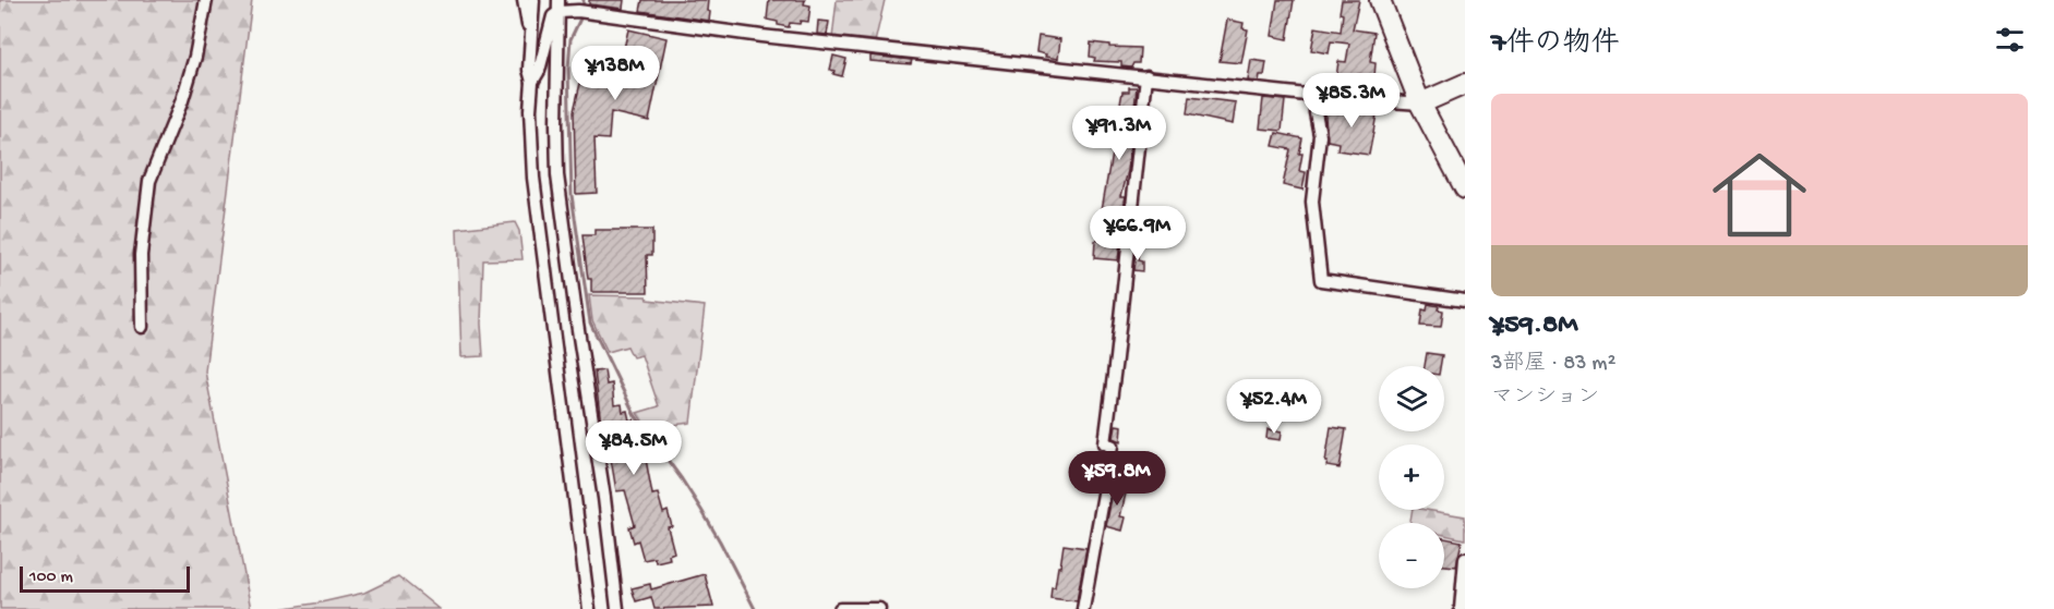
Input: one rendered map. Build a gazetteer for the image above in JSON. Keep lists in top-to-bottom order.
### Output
{
  "scale_bar": "100 m",
  "page": {
    "heading": "7件の物件",
    "price": [
      "¥138M",
      "¥85.3M",
      "¥91.3M",
      "¥66.9M",
      "¥52.4M",
      "¥84.5M",
      "¥59.8M"
    ],
    "list": [
      {
        "name": "¥59.8M",
        "note": "3部屋 · 83 m² · マンション"
      }
    ],
    "map_buttons": ["+", "−"],
    "scale": "100 m"
  }
}
